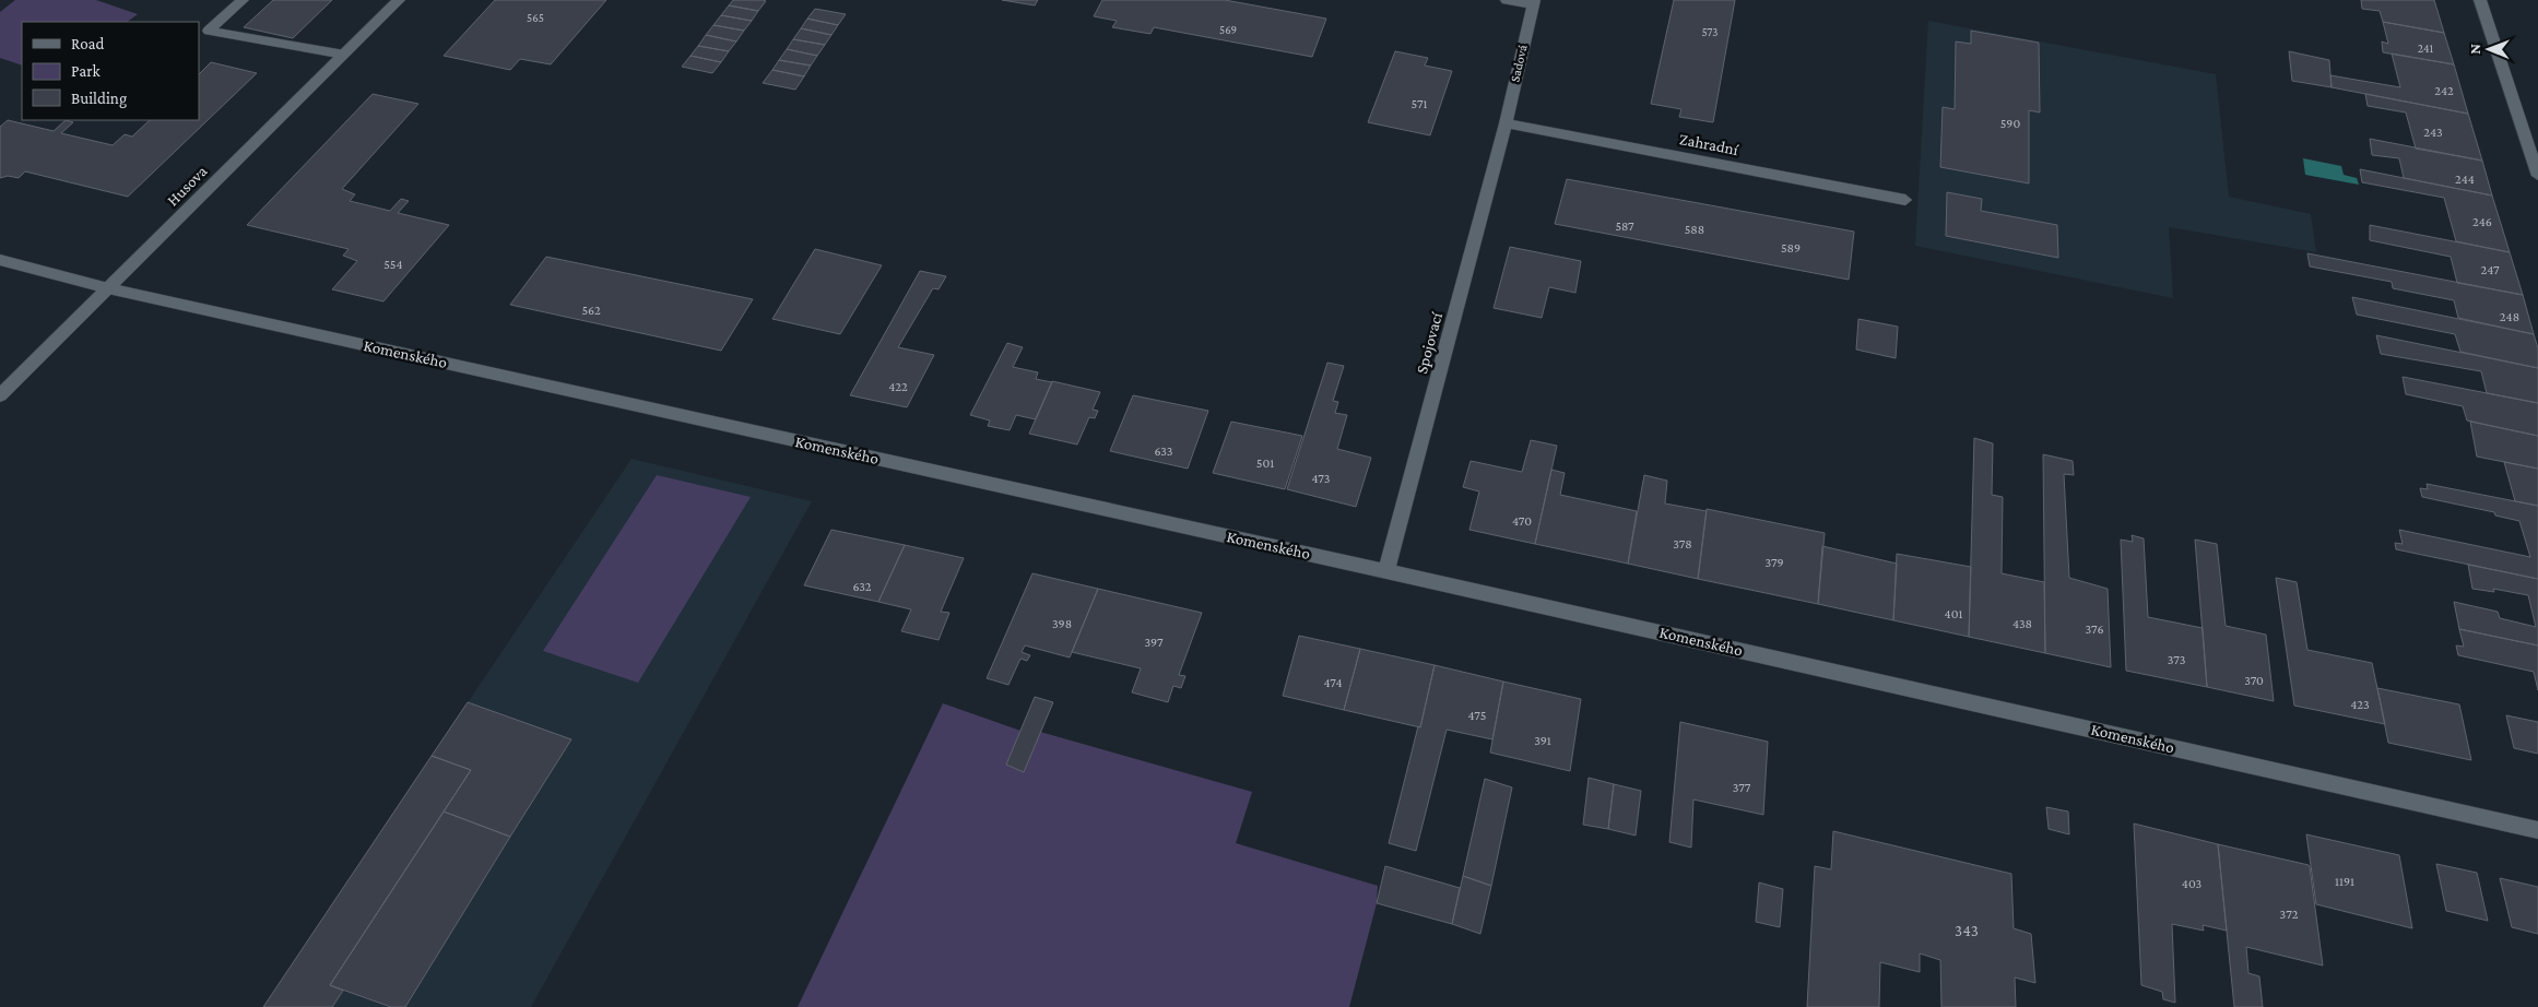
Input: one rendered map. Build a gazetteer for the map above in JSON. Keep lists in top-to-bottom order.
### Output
{
  "streets": {
    "street": [
      "Sadová",
      "Zahradní",
      "Husova",
      "Spojovací",
      "Komenského"
    ]
  },
  "crossings": [
    ["Sadová", "Zahradní"],
    ["Sadová", "Spojovací"],
    ["Zahradní", "Spojovací"],
    ["Husova", "Komenského"],
    ["Spojovací", "Komenského"]
  ],
  "house_numbers": [
    "565",
    "569",
    "573",
    "241",
    "242",
    "571",
    "590",
    "243",
    "244",
    "246",
    "587",
    "588",
    "589",
    "554",
    "247",
    "562",
    "248",
    "422",
    "633",
    "501",
    "473",
    "470",
    "378",
    "379",
    "632",
    "401",
    "398",
    "438",
    "376",
    "397",
    "373",
    "370",
    "474",
    "423",
    "475",
    "391",
    "377",
    "1191",
    "403",
    "372",
    "343"
  ],
  "legend": ["Road", "Park", "Building"],
  "north": "left"
}
